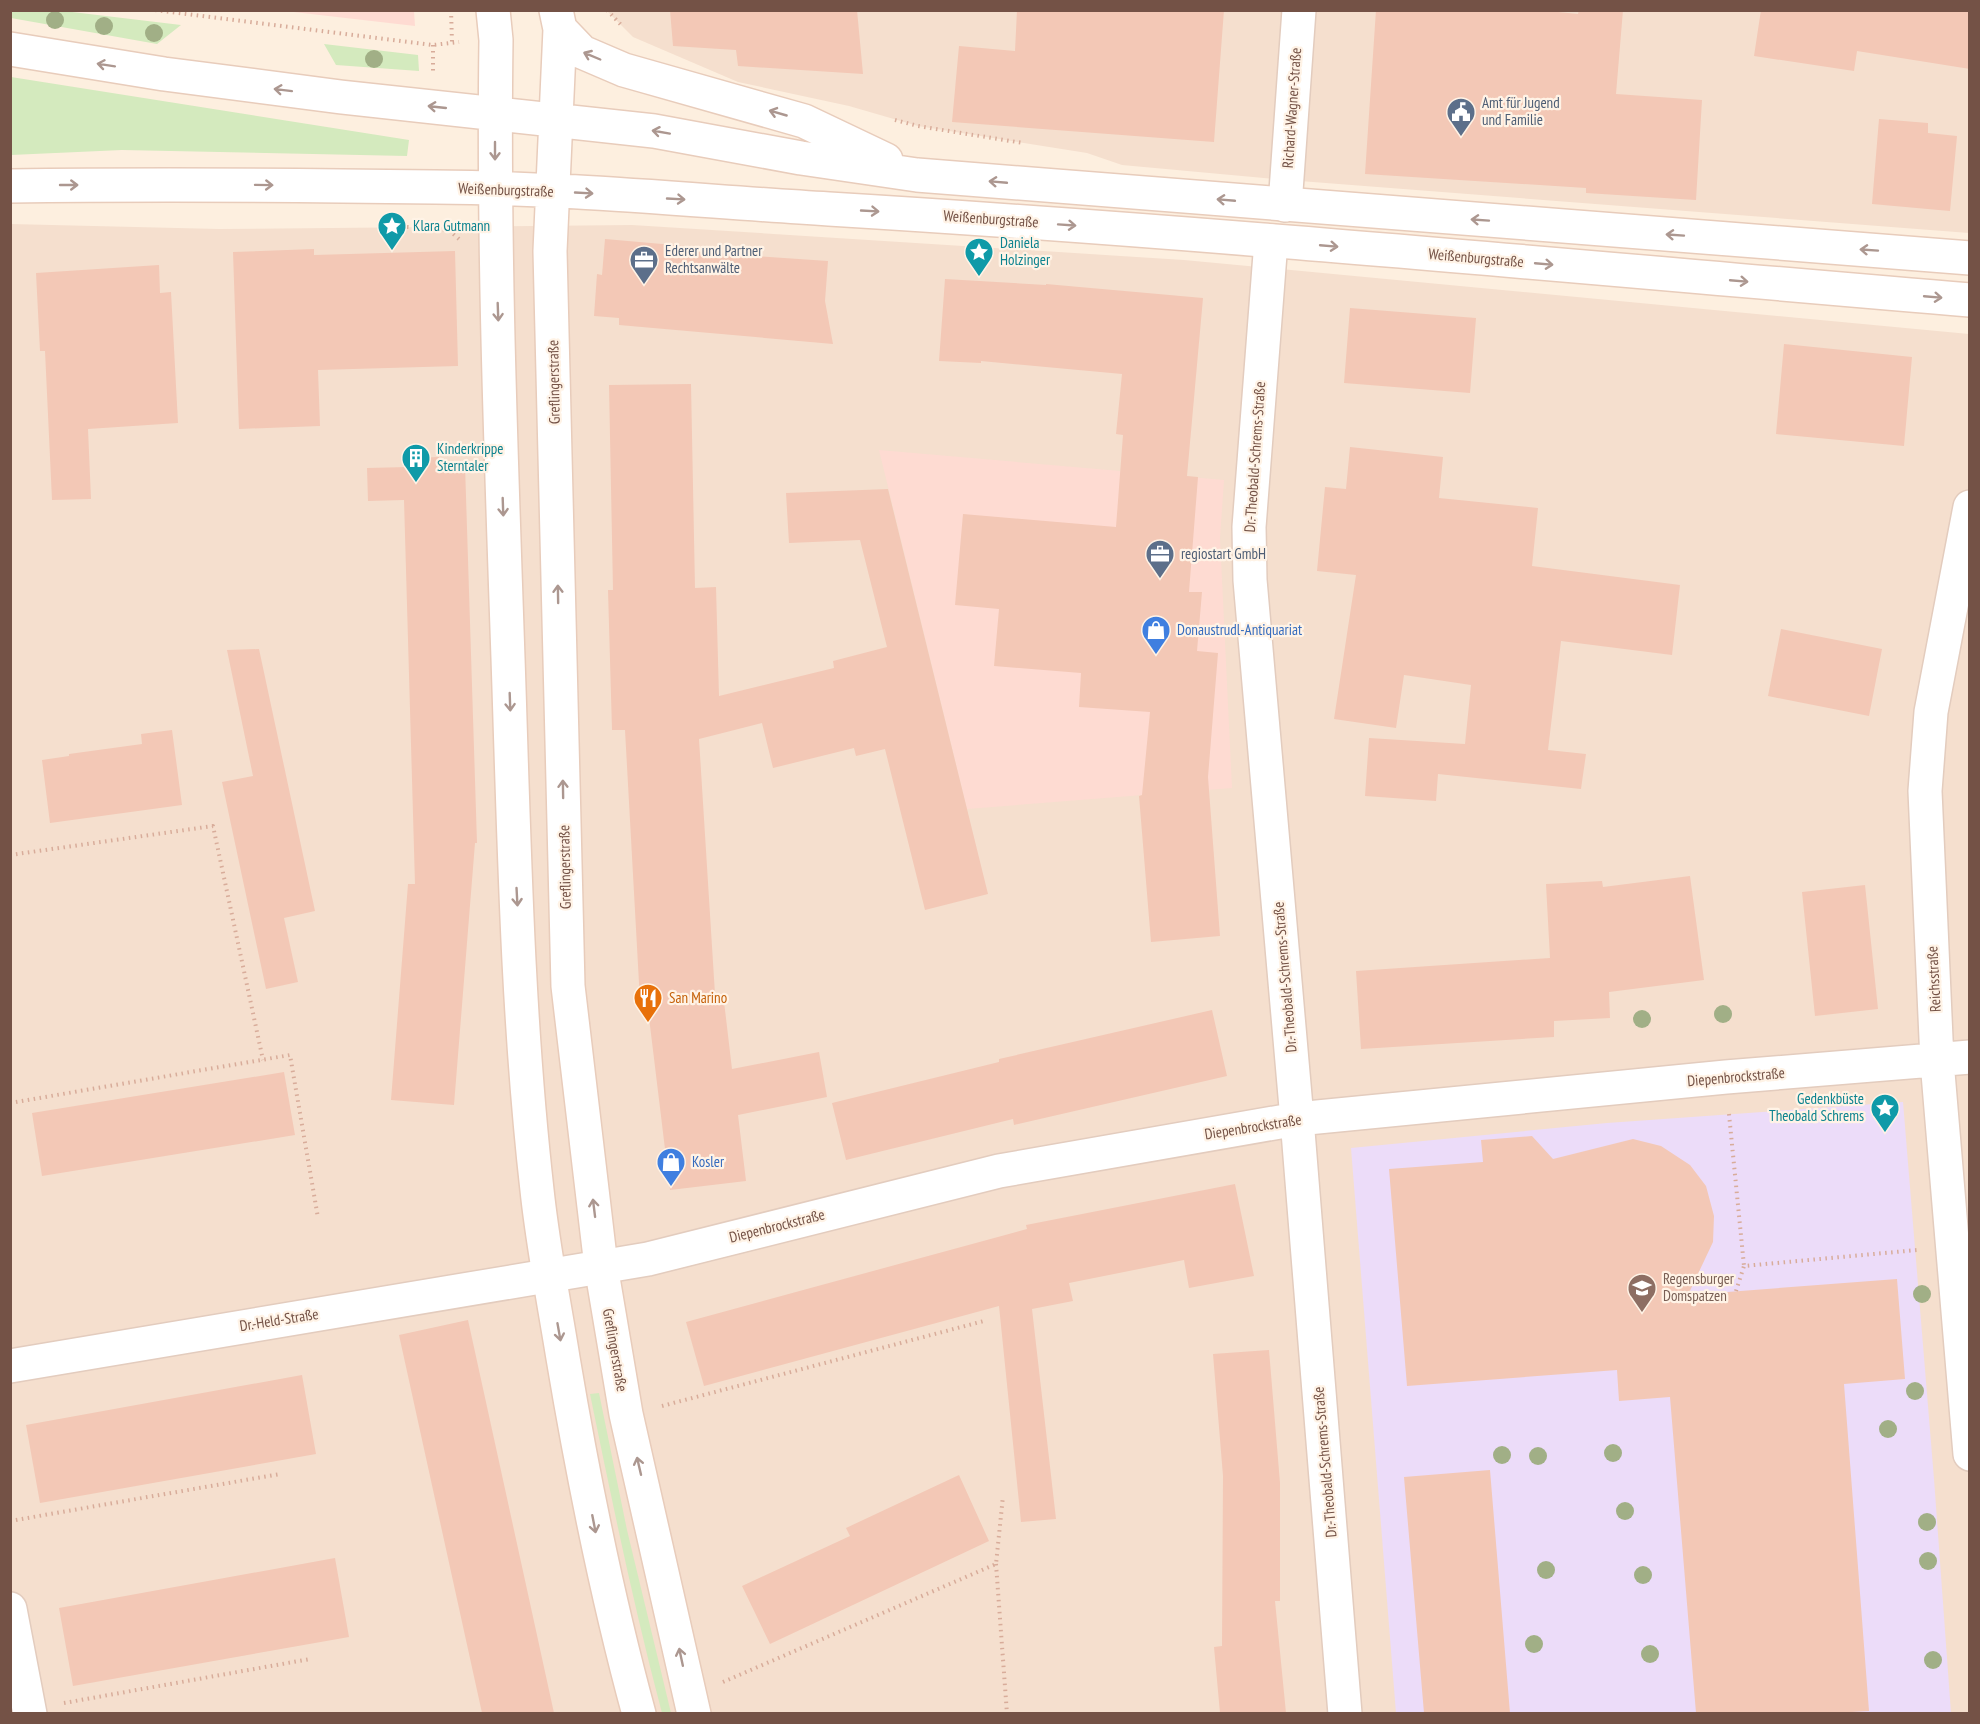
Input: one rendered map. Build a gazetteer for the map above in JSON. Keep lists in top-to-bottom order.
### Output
{
  "streets": {
    "street": [
      "Richard-Wagner-Straße",
      "Weißenburgstraße",
      "Greflingerstraße",
      "Dr.-Theobald-Schrems-Straße",
      "Reichsstraße",
      "Diepenbrockstraße",
      "Dr.-Held-Straße"
    ]
  },
  "crossings": [
    ["Weißenburgstraße", "Greflingerstraße"],
    ["Weißenburgstraße", "Dr.-Theobald-Schrems-Straße"],
    ["Greflingerstraße", "Diepenbrockstraße"],
    ["Dr.-Theobald-Schrems-Straße", "Diepenbrockstraße"],
    ["Reichsstraße", "Diepenbrockstraße"],
    ["Diepenbrockstraße", "Dr.-Held-Straße"]
  ],
  "places": {
    "public building": ["Amt für Jugend und Familie"],
    "place": ["Klara Gutmann", "Daniela Holzinger", "Gedenkbüste Theobald Schrems"],
    "office": ["Ederer und Partner Rechtsanwälte", "regiostart GmbH"],
    "building": ["Kinderkrippe Sterntaler"],
    "shop": ["Donaustrudl-Antiquariat", "Kosler"],
    "restaurant": ["San Marino"],
    "school or university": ["Regensburger Domspatzen"]
  }
}
